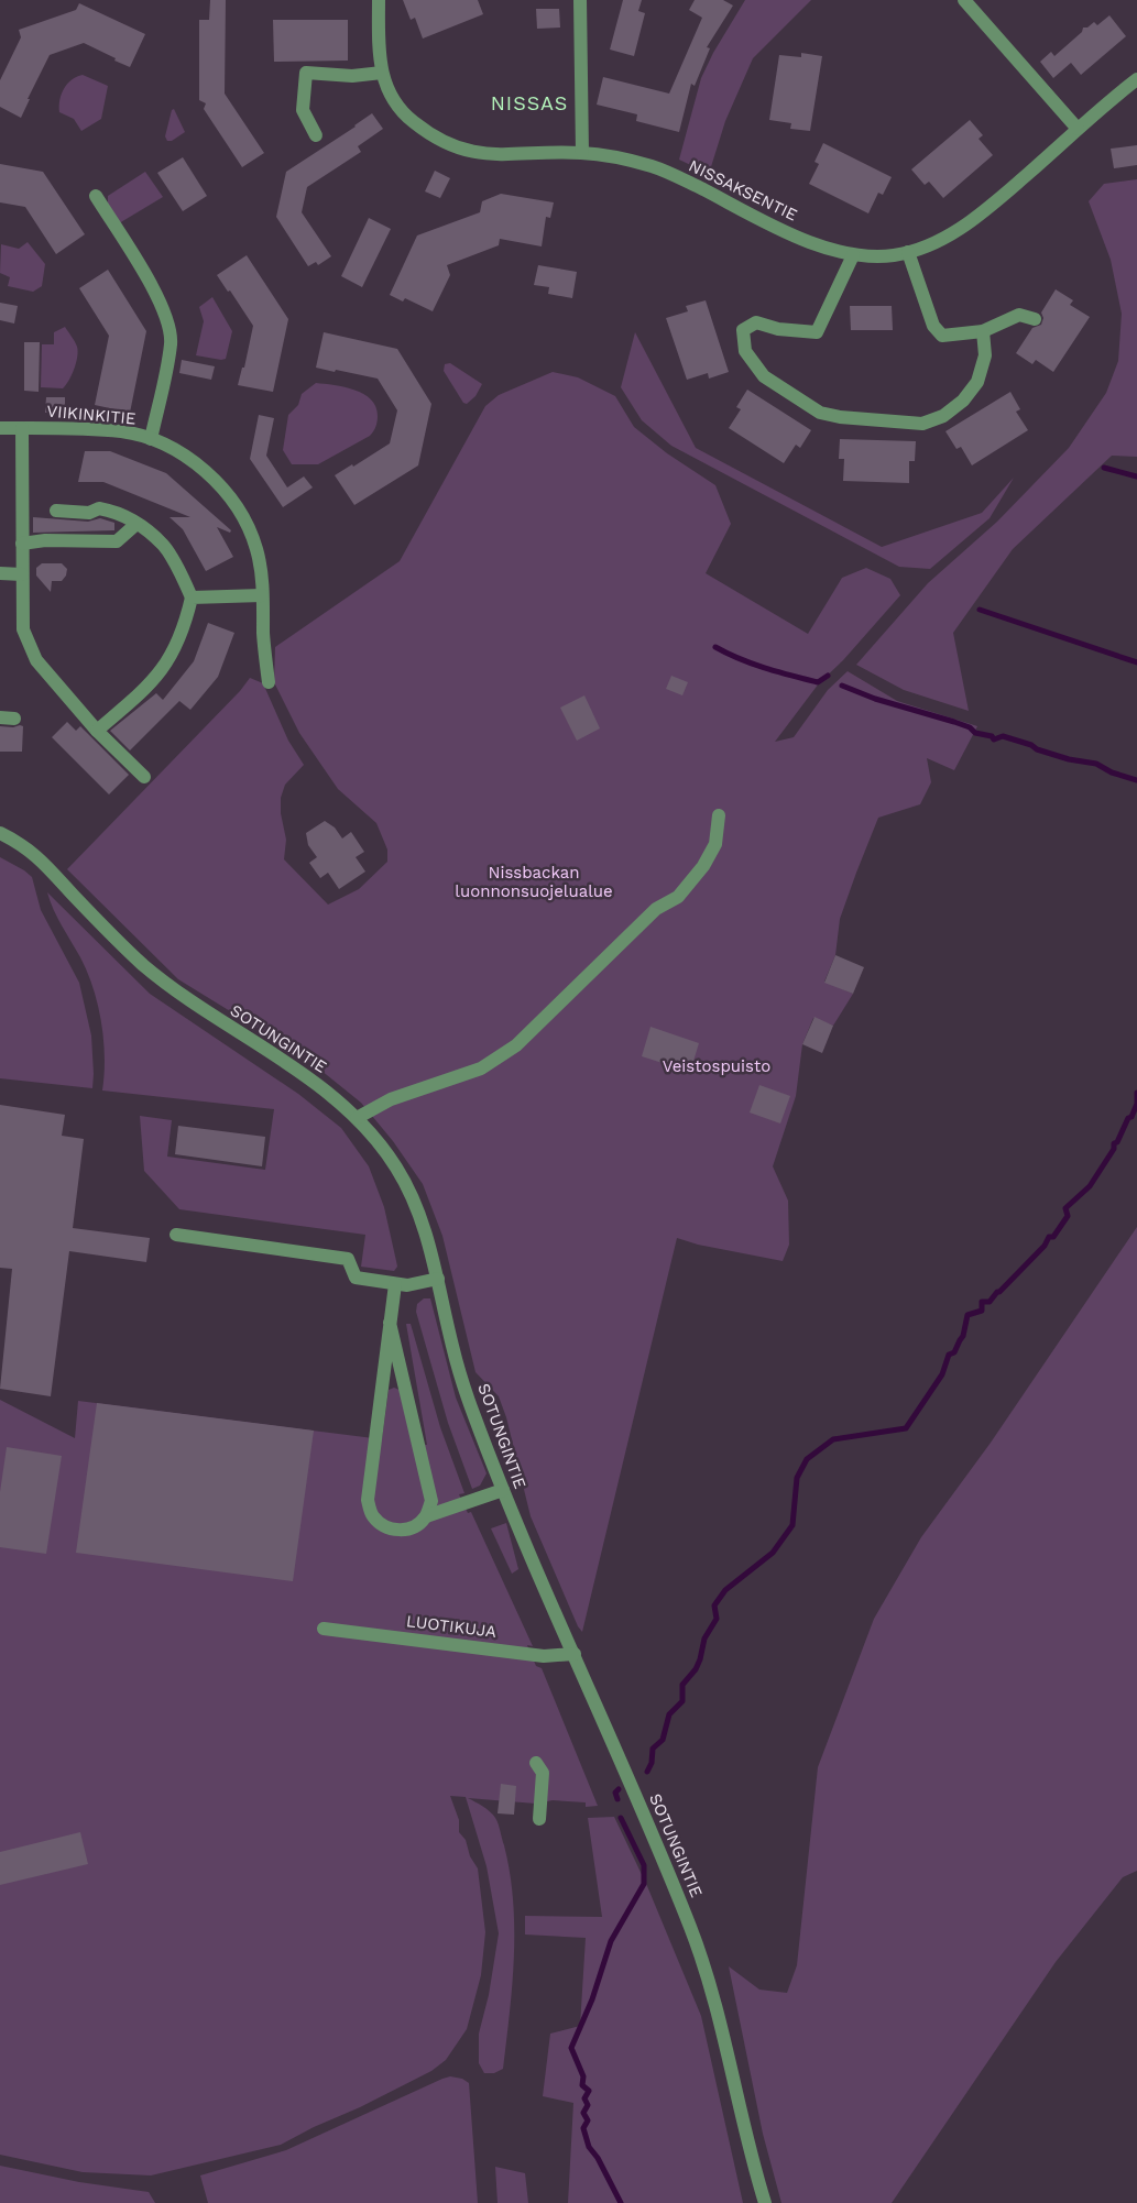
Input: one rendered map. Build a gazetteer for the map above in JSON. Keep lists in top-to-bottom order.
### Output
{
  "streets": {
    "street": [
      "NISSAKSENTIE",
      "VIIKINKITIE",
      "SOTUNGINTIE",
      "LUOTIKUJA"
    ]
  },
  "crossings": [
    ["SOTUNGINTIE", "LUOTIKUJA"]
  ],
  "districts": ["NISSAS"],
  "parks": ["Nissbackan luonnonsuojelualue", "Veistospuisto"]
}
